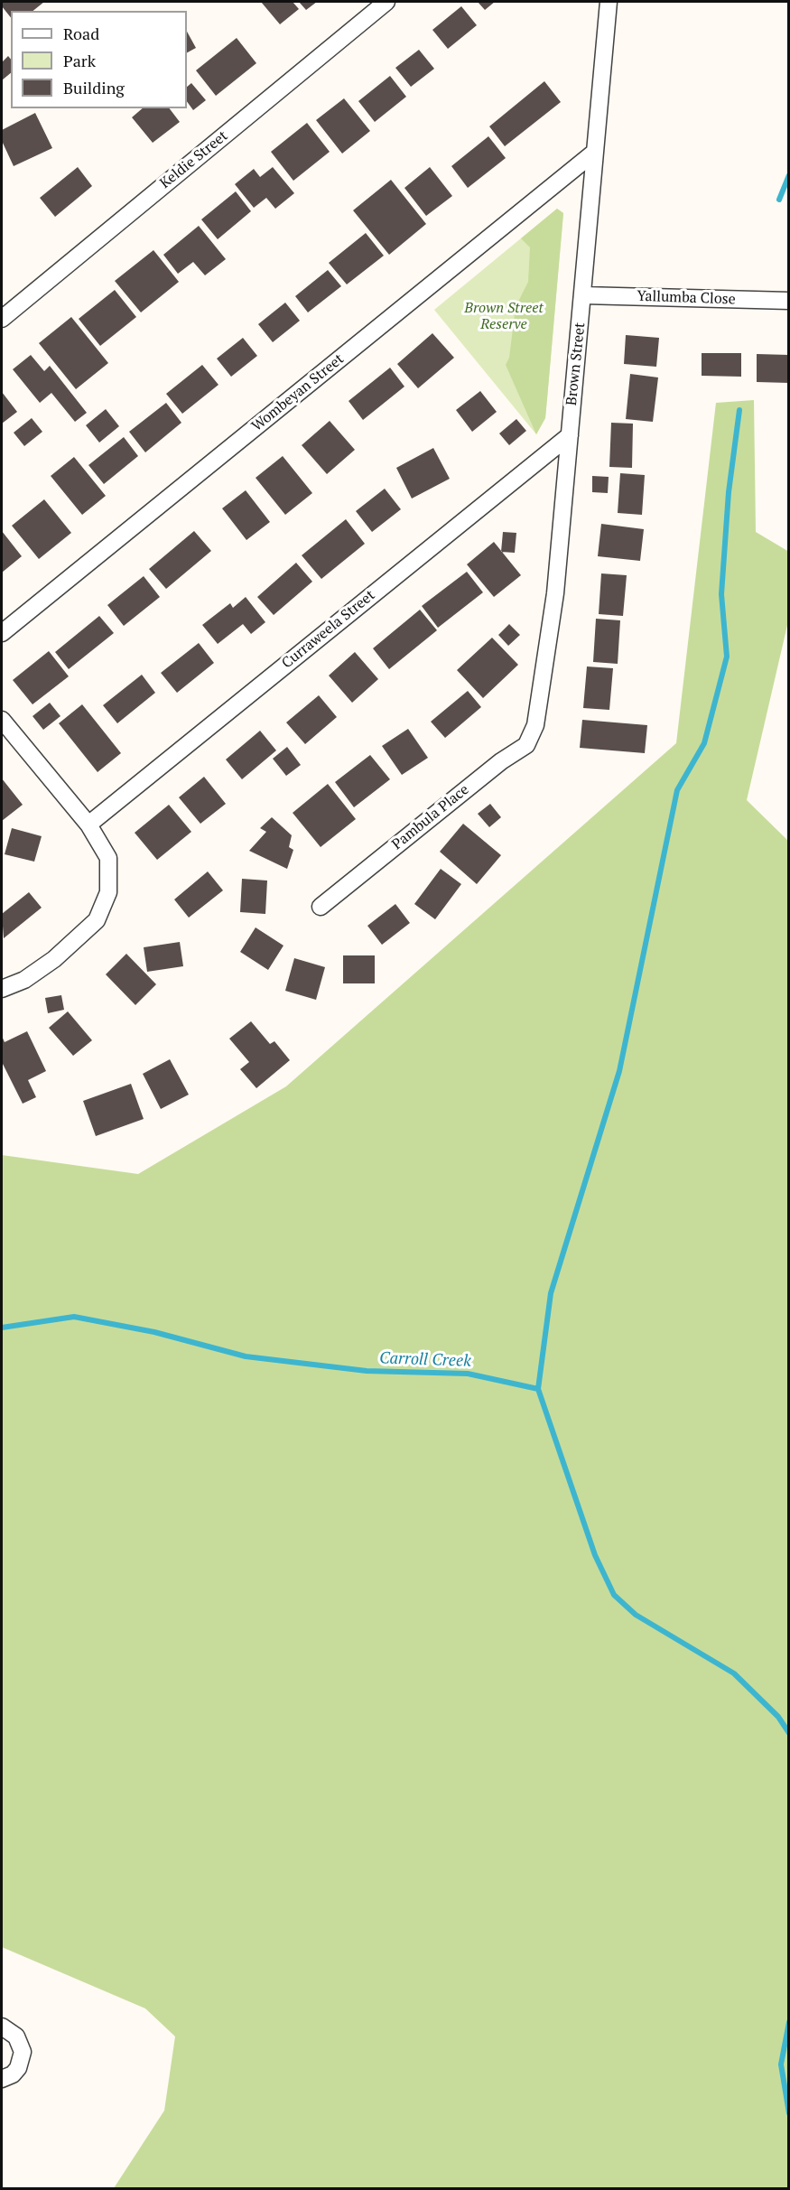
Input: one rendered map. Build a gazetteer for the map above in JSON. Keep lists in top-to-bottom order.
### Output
{
  "streets": {
    "street": [
      "Keldie Street",
      "Yallumba Close",
      "Brown Street",
      "Wombeyan Street",
      "Curraweela Street",
      "Pambula Place"
    ]
  },
  "crossings": [
    ["Yallumba Close", "Brown Street"],
    ["Brown Street", "Wombeyan Street"],
    ["Brown Street", "Curraweela Street"],
    ["Brown Street", "Pambula Place"]
  ],
  "water": ["Carroll Creek"],
  "parks": ["Brown Street Reserve"],
  "legend": ["Road", "Park", "Building"]
}
